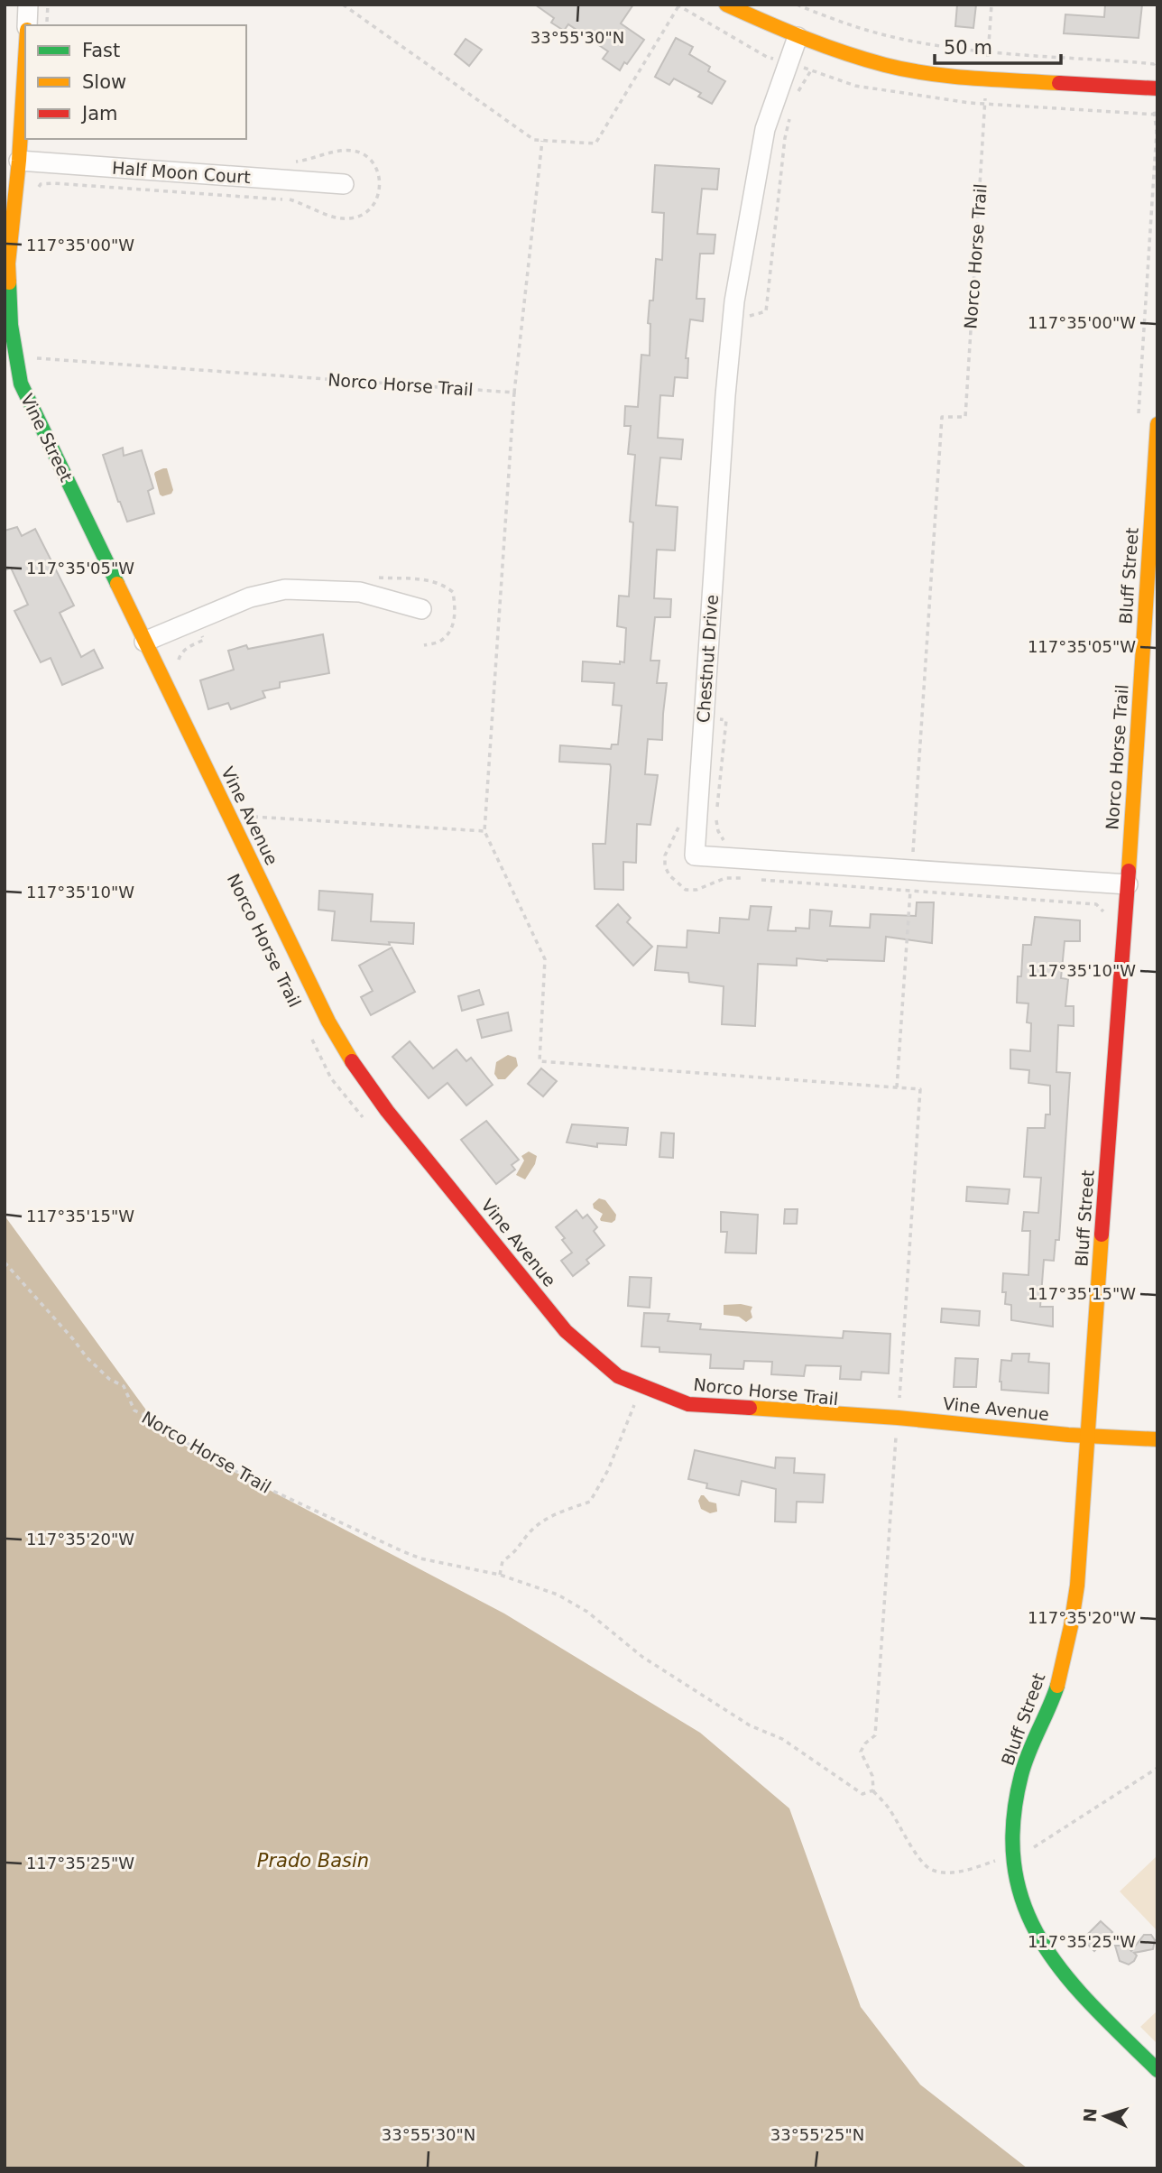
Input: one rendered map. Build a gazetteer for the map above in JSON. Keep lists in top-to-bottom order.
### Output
{
  "streets": {
    "street": [
      "Half Moon Court",
      "Vine Street",
      "Bluff Street",
      "Chestnut Drive",
      "Vine Avenue"
    ],
    "path": ["Norco Horse Trail"]
  },
  "crossings": [
    ["Half Moon Court", "Vine Street"],
    ["Norco Horse Trail", "Chestnut Drive"],
    ["Norco Horse Trail", "Vine Avenue"],
    ["Vine Street", "Vine Avenue"],
    ["Bluff Street", "Chestnut Drive"],
    ["Bluff Street", "Vine Avenue"]
  ],
  "water": ["Prado Basin"],
  "legend": ["Fast", "Slow", "Jam"],
  "scale_bar": "50 m",
  "north": "left",
  "coordinates": [
    "33°55'30\"N",
    "117°35'00\"W",
    "117°35'05\"W",
    "117°35'10\"W",
    "117°35'15\"W",
    "117°35'20\"W",
    "117°35'25\"W",
    "33°55'25\"N"
  ]
}
